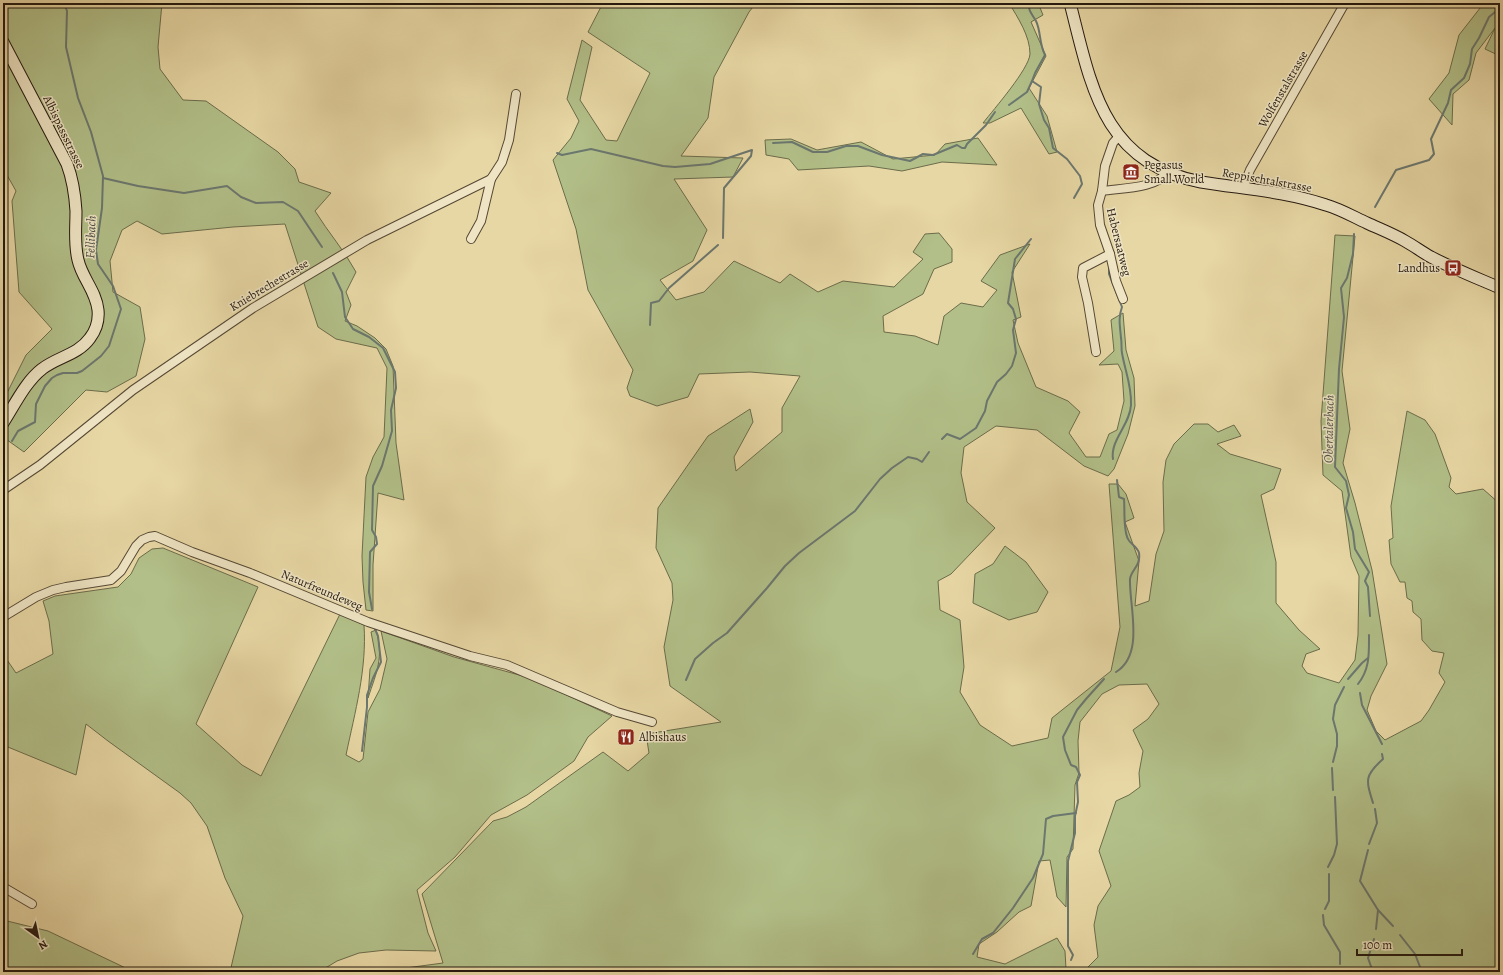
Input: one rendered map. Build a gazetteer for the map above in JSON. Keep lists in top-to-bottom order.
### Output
{
  "streets": {
    "main road": ["Albispassstrasse", "Reppischtalstrasse"],
    "street": [
      "Wolfenstalstrasse",
      "Habersaatweg",
      "Kniebrechestrasse",
      "Naturfreundeweg"
    ]
  },
  "crossings": [
    ["Wolfenstalstrasse", "Reppischtalstrasse"],
    ["Reppischtalstrasse", "Habersaatweg"]
  ],
  "water": ["Fellibach", "Obertalerbach"],
  "places": {
    "museum": ["Pegasus Small World"],
    "bus stop": ["Landhus"],
    "restaurant": ["Albishaus"]
  },
  "scale_bar": "100 m",
  "north": "bottom right"
}
